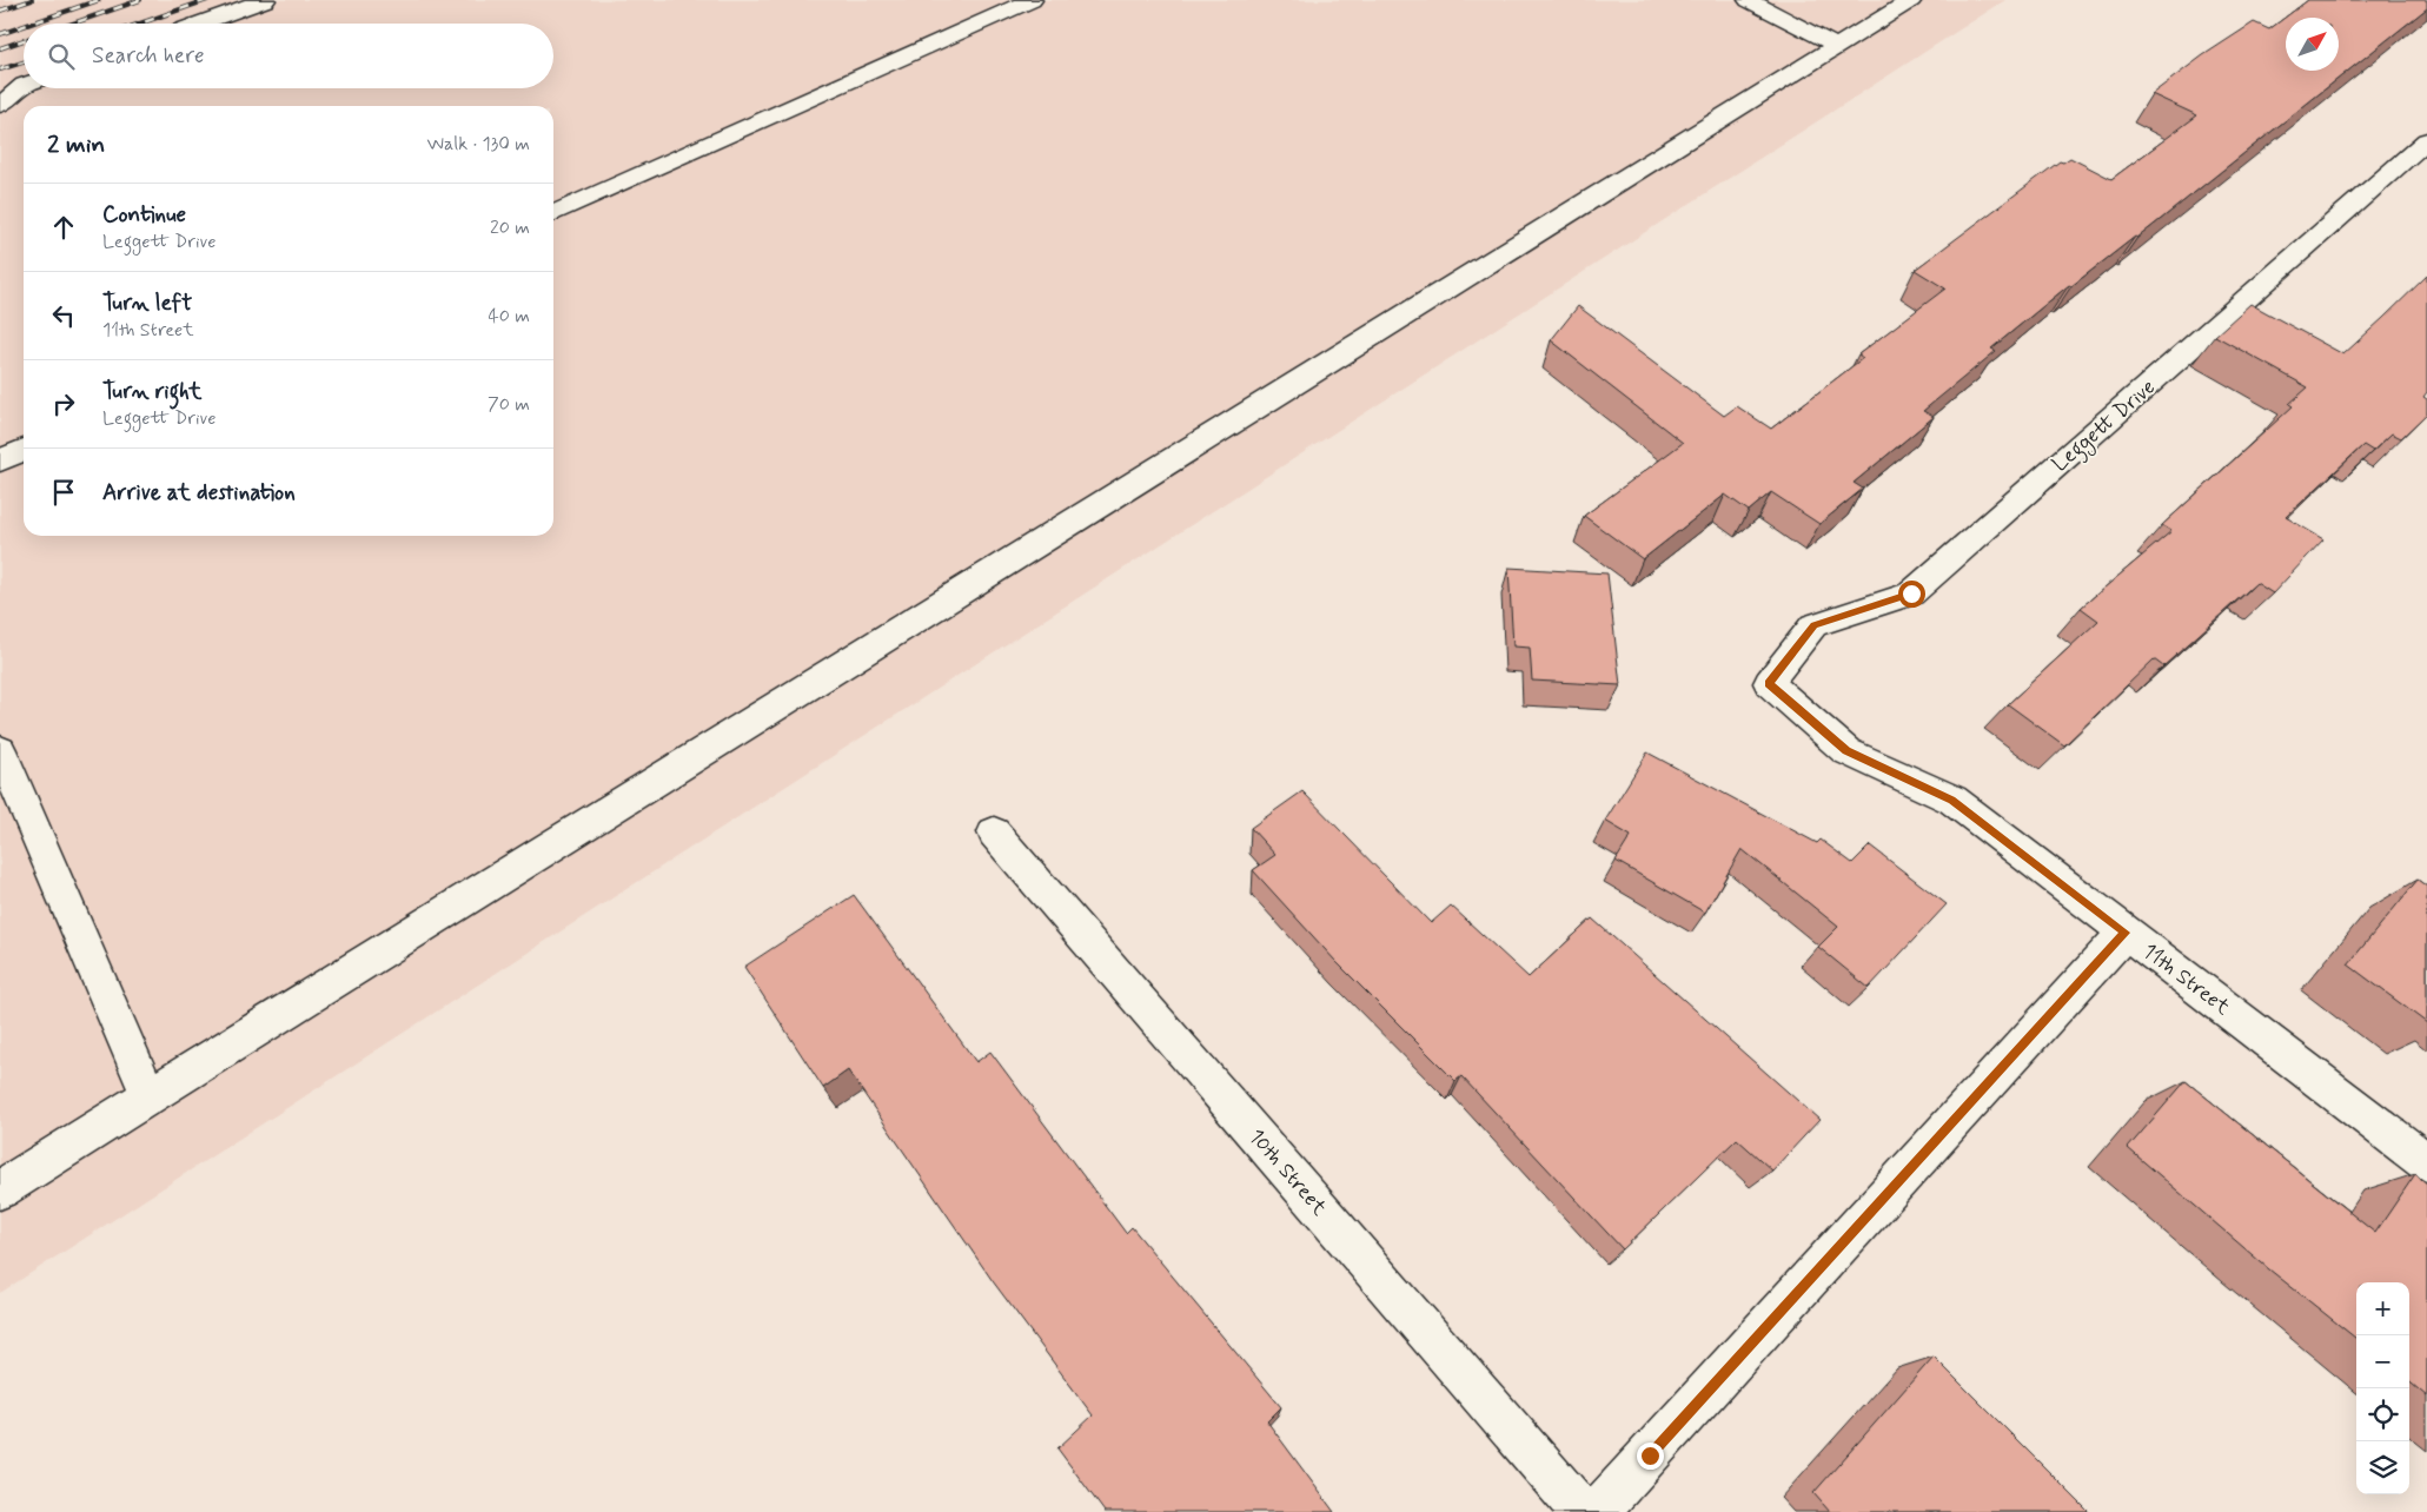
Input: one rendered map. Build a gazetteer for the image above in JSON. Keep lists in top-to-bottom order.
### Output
{
  "streets": {
    "street": ["Leggett Drive", "11th Street", "10th Street"]
  },
  "crossings": [
    ["Leggett Drive", "11th Street"]
  ],
  "north": "top right",
  "page": {
    "search": "Search here",
    "heading": ["2 min", "Walk · 130 m"],
    "list": [
      ["Continue", "Leggett Drive", "20 m"],
      ["Turn left", "11th Street", "40 m"],
      ["Turn right", "Leggett Drive", "70 m"],
      "Arrive at destination"
    ],
    "map_buttons": ["+", "−"]
  }
}
